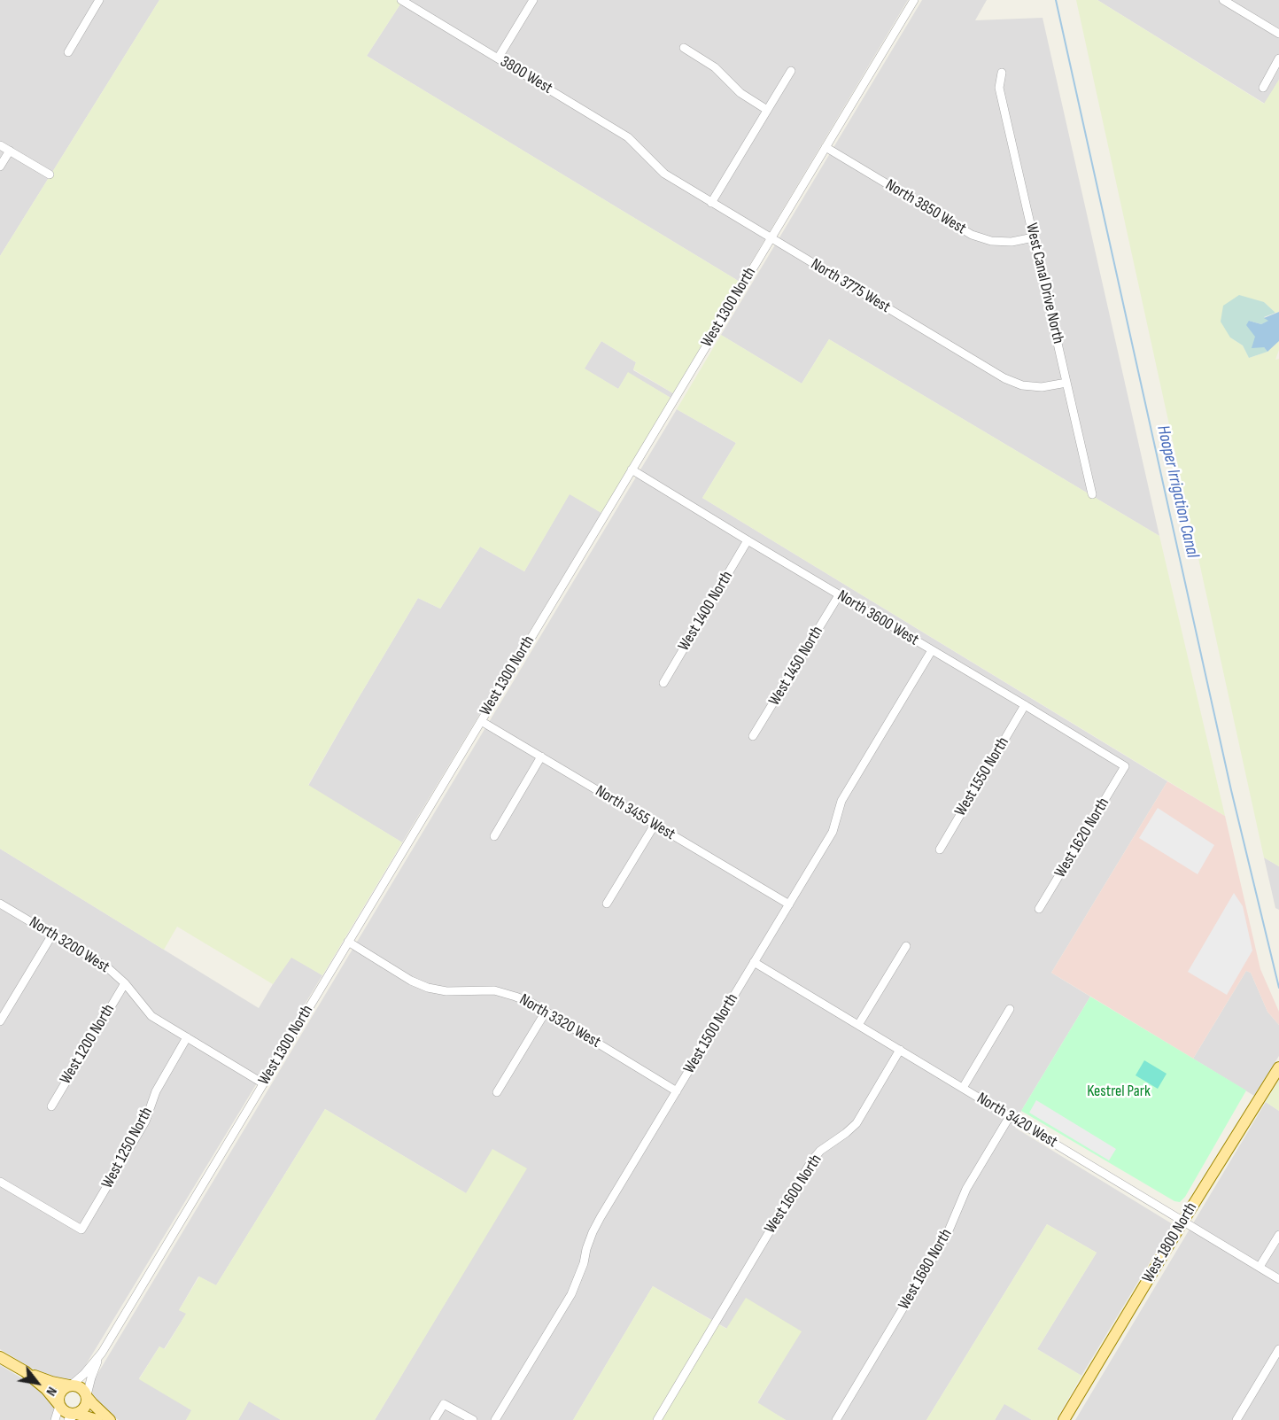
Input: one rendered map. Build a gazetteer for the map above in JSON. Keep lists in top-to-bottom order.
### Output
{
  "streets": {
    "main road": ["West 1800 North"],
    "street": [
      "3800 West",
      "North 3850 West",
      "West Canal Drive North",
      "North 3775 West",
      "West 1300 North",
      "West 1400 North",
      "North 3600 West",
      "West 1450 North",
      "West 1550 North",
      "North 3455 West",
      "West 1620 North",
      "North 3200 West",
      "North 3320 West",
      "West 1500 North",
      "West 1200 North",
      "North 3420 West",
      "West 1250 North",
      "West 1600 North",
      "West 1680 North"
    ]
  },
  "crossings": [
    ["3800 West", "North 3775 West"],
    ["North 3850 West", "West Canal Drive North"],
    ["North 3850 West", "West 1300 North"],
    ["West Canal Drive North", "North 3775 West"],
    ["North 3775 West", "West 1300 North"],
    ["West 1300 North", "North 3600 West"],
    ["West 1300 North", "North 3455 West"],
    ["West 1300 North", "North 3200 West"],
    ["West 1300 North", "North 3320 West"],
    ["West 1400 North", "North 3600 West"],
    ["North 3600 West", "West 1450 North"],
    ["North 3600 West", "West 1550 North"],
    ["North 3600 West", "West 1620 North"],
    ["North 3600 West", "West 1500 North"],
    ["North 3455 West", "West 1500 North"],
    ["North 3200 West", "West 1200 North"],
    ["North 3200 West", "West 1250 North"],
    ["North 3320 West", "West 1500 North"],
    ["West 1500 North", "North 3420 West"],
    ["North 3420 West", "West 1600 North"],
    ["North 3420 West", "West 1800 North"],
    ["North 3420 West", "West 1680 North"]
  ],
  "water": ["Hooper Irrigation Canal"],
  "parks": ["Kestrel Park"],
  "north": "bottom right"
}
